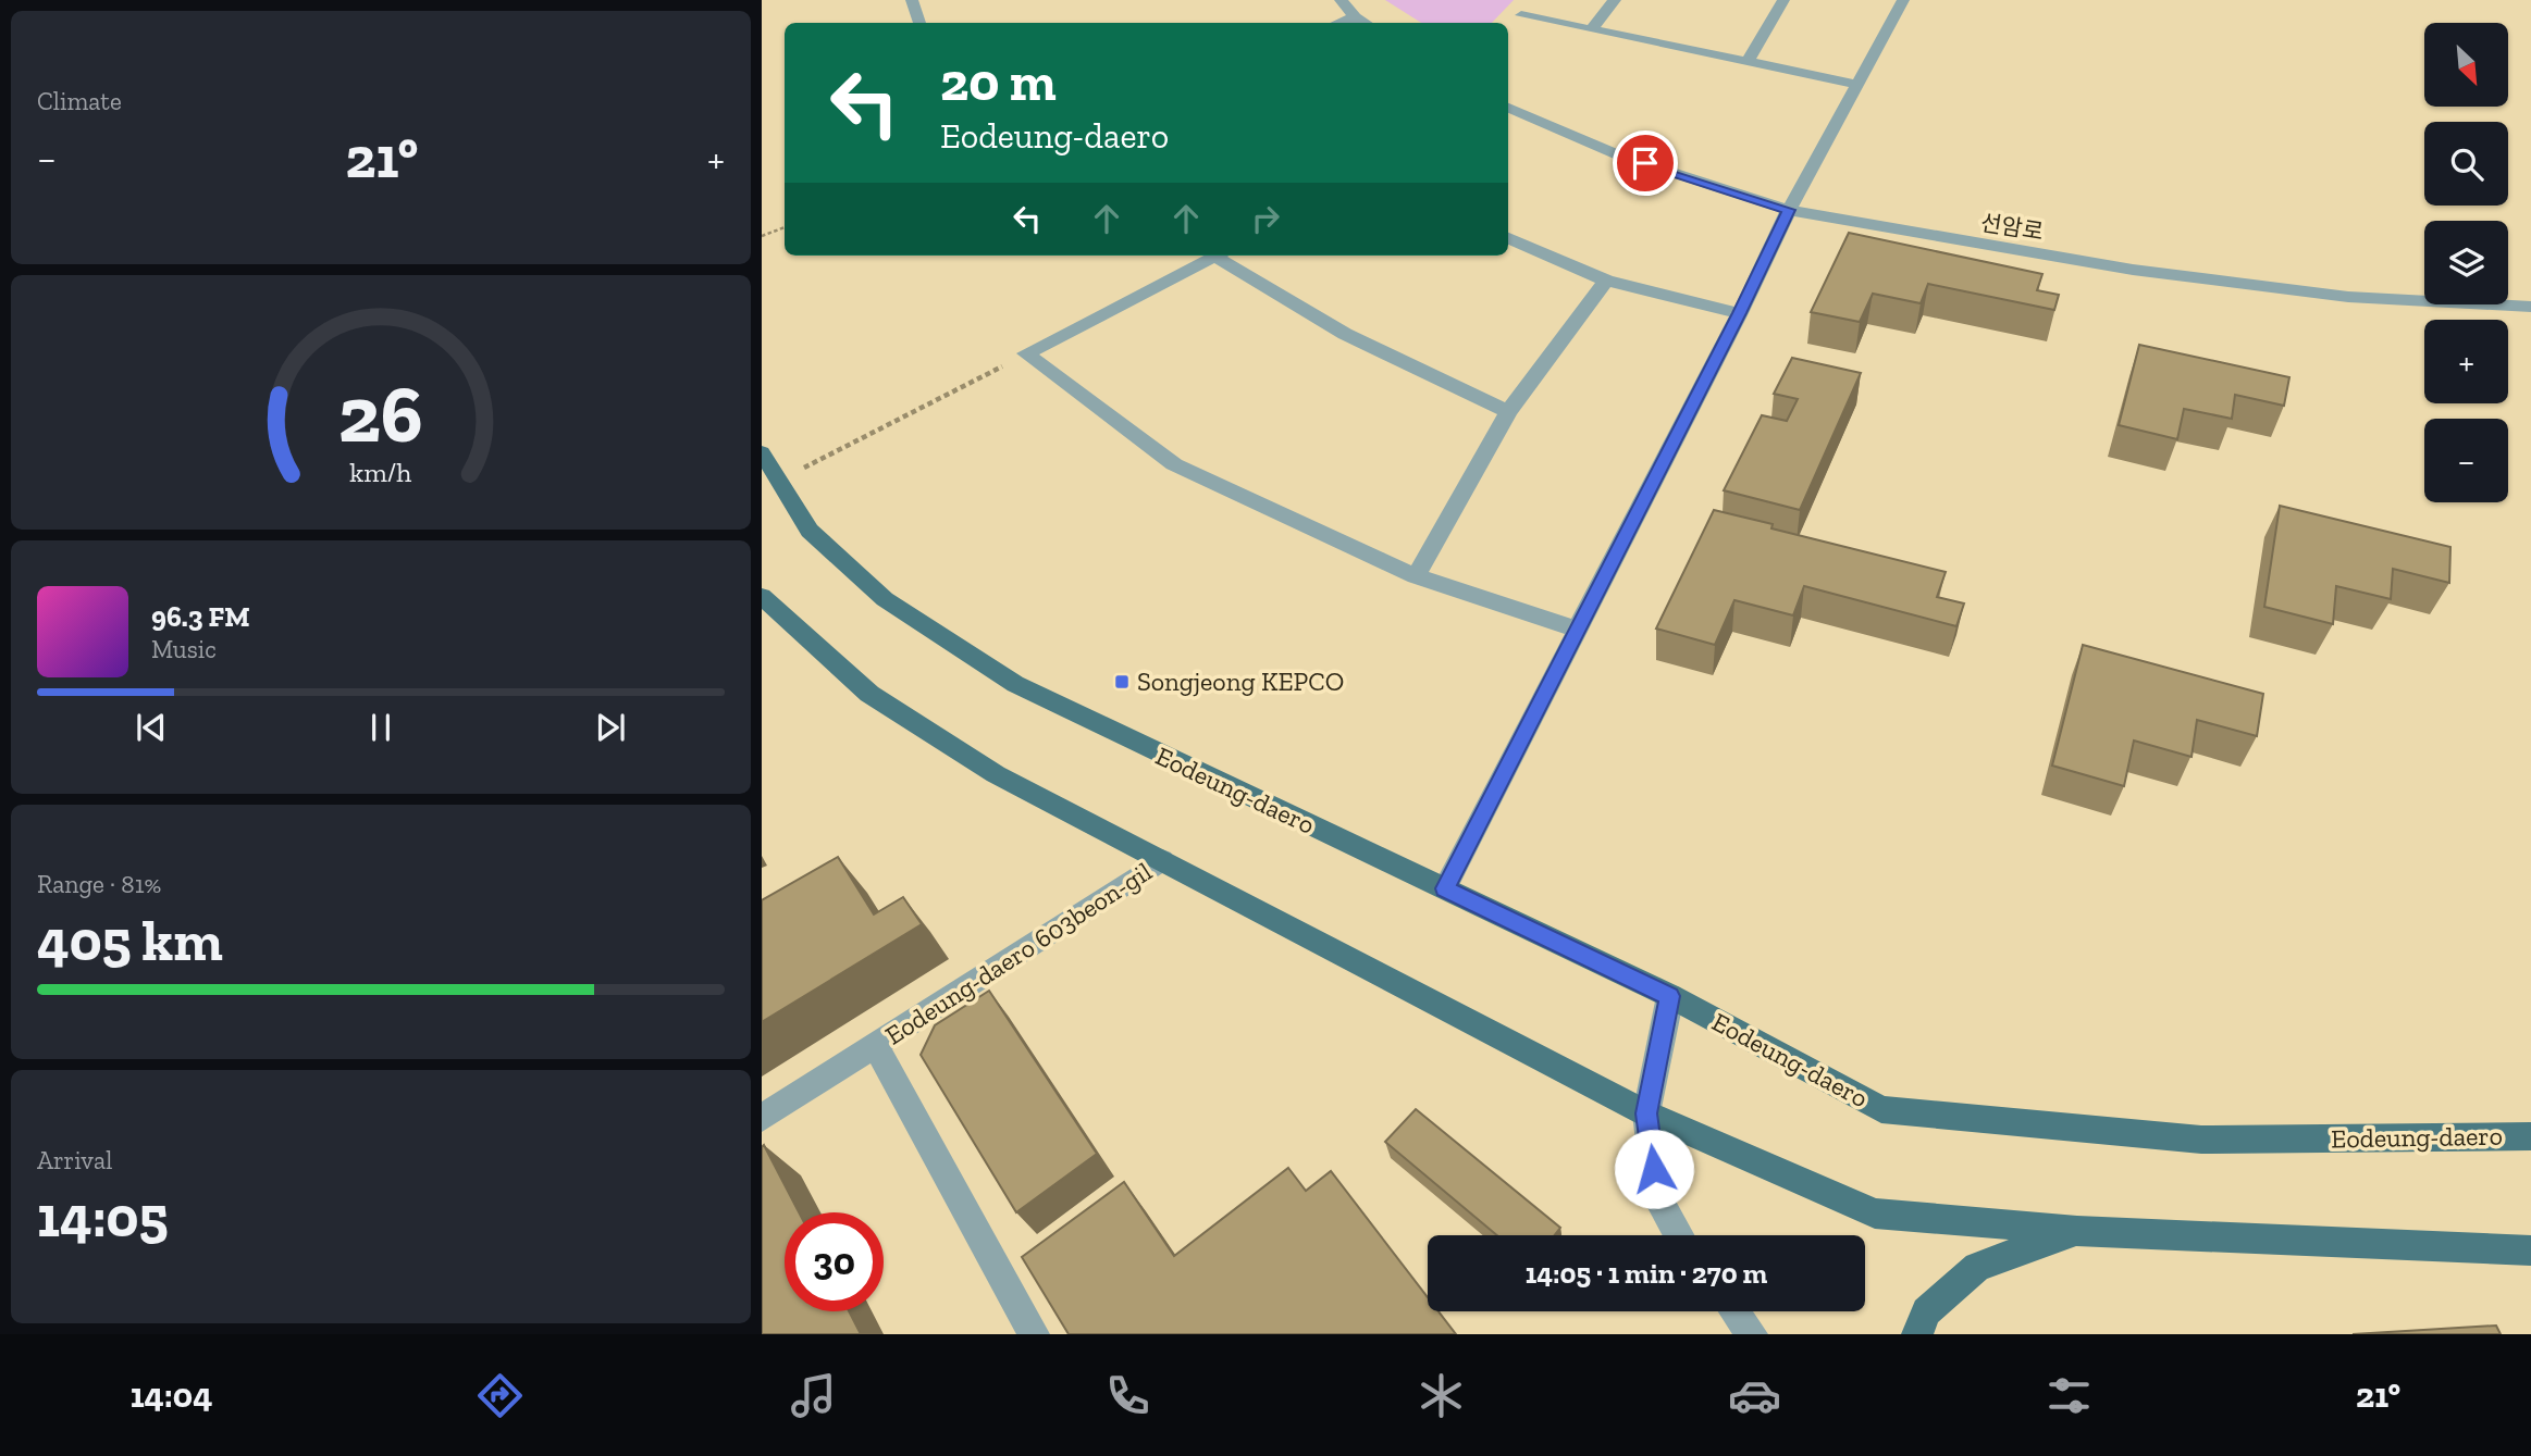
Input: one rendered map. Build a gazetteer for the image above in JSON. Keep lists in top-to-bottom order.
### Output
{
  "streets": {
    "main road": ["Eodeung-daero"],
    "street": ["선암로", "Eodeung-daero 603beon-gil"]
  },
  "places": {
    "transit": ["Songjeong KEPCO"]
  },
  "north": "bottom right",
  "page": {
    "tile": [
      "Climate",
      ["Range · 81%", "405 km"],
      ["Arrival", "14:05"]
    ],
    "map_buttons": ["+", "−"],
    "turn": ["20 m", "Eodeung-daero"],
    "heat": ["−", "21°", "+"],
    "song": ["96.3 FM", "Music"],
    "limit": "30",
    "trip": "14:05 · 1 min · 270 m",
    "tabs": ["14:04", "21°"],
    "gauge": ["26", "km/h"]
  }
}
